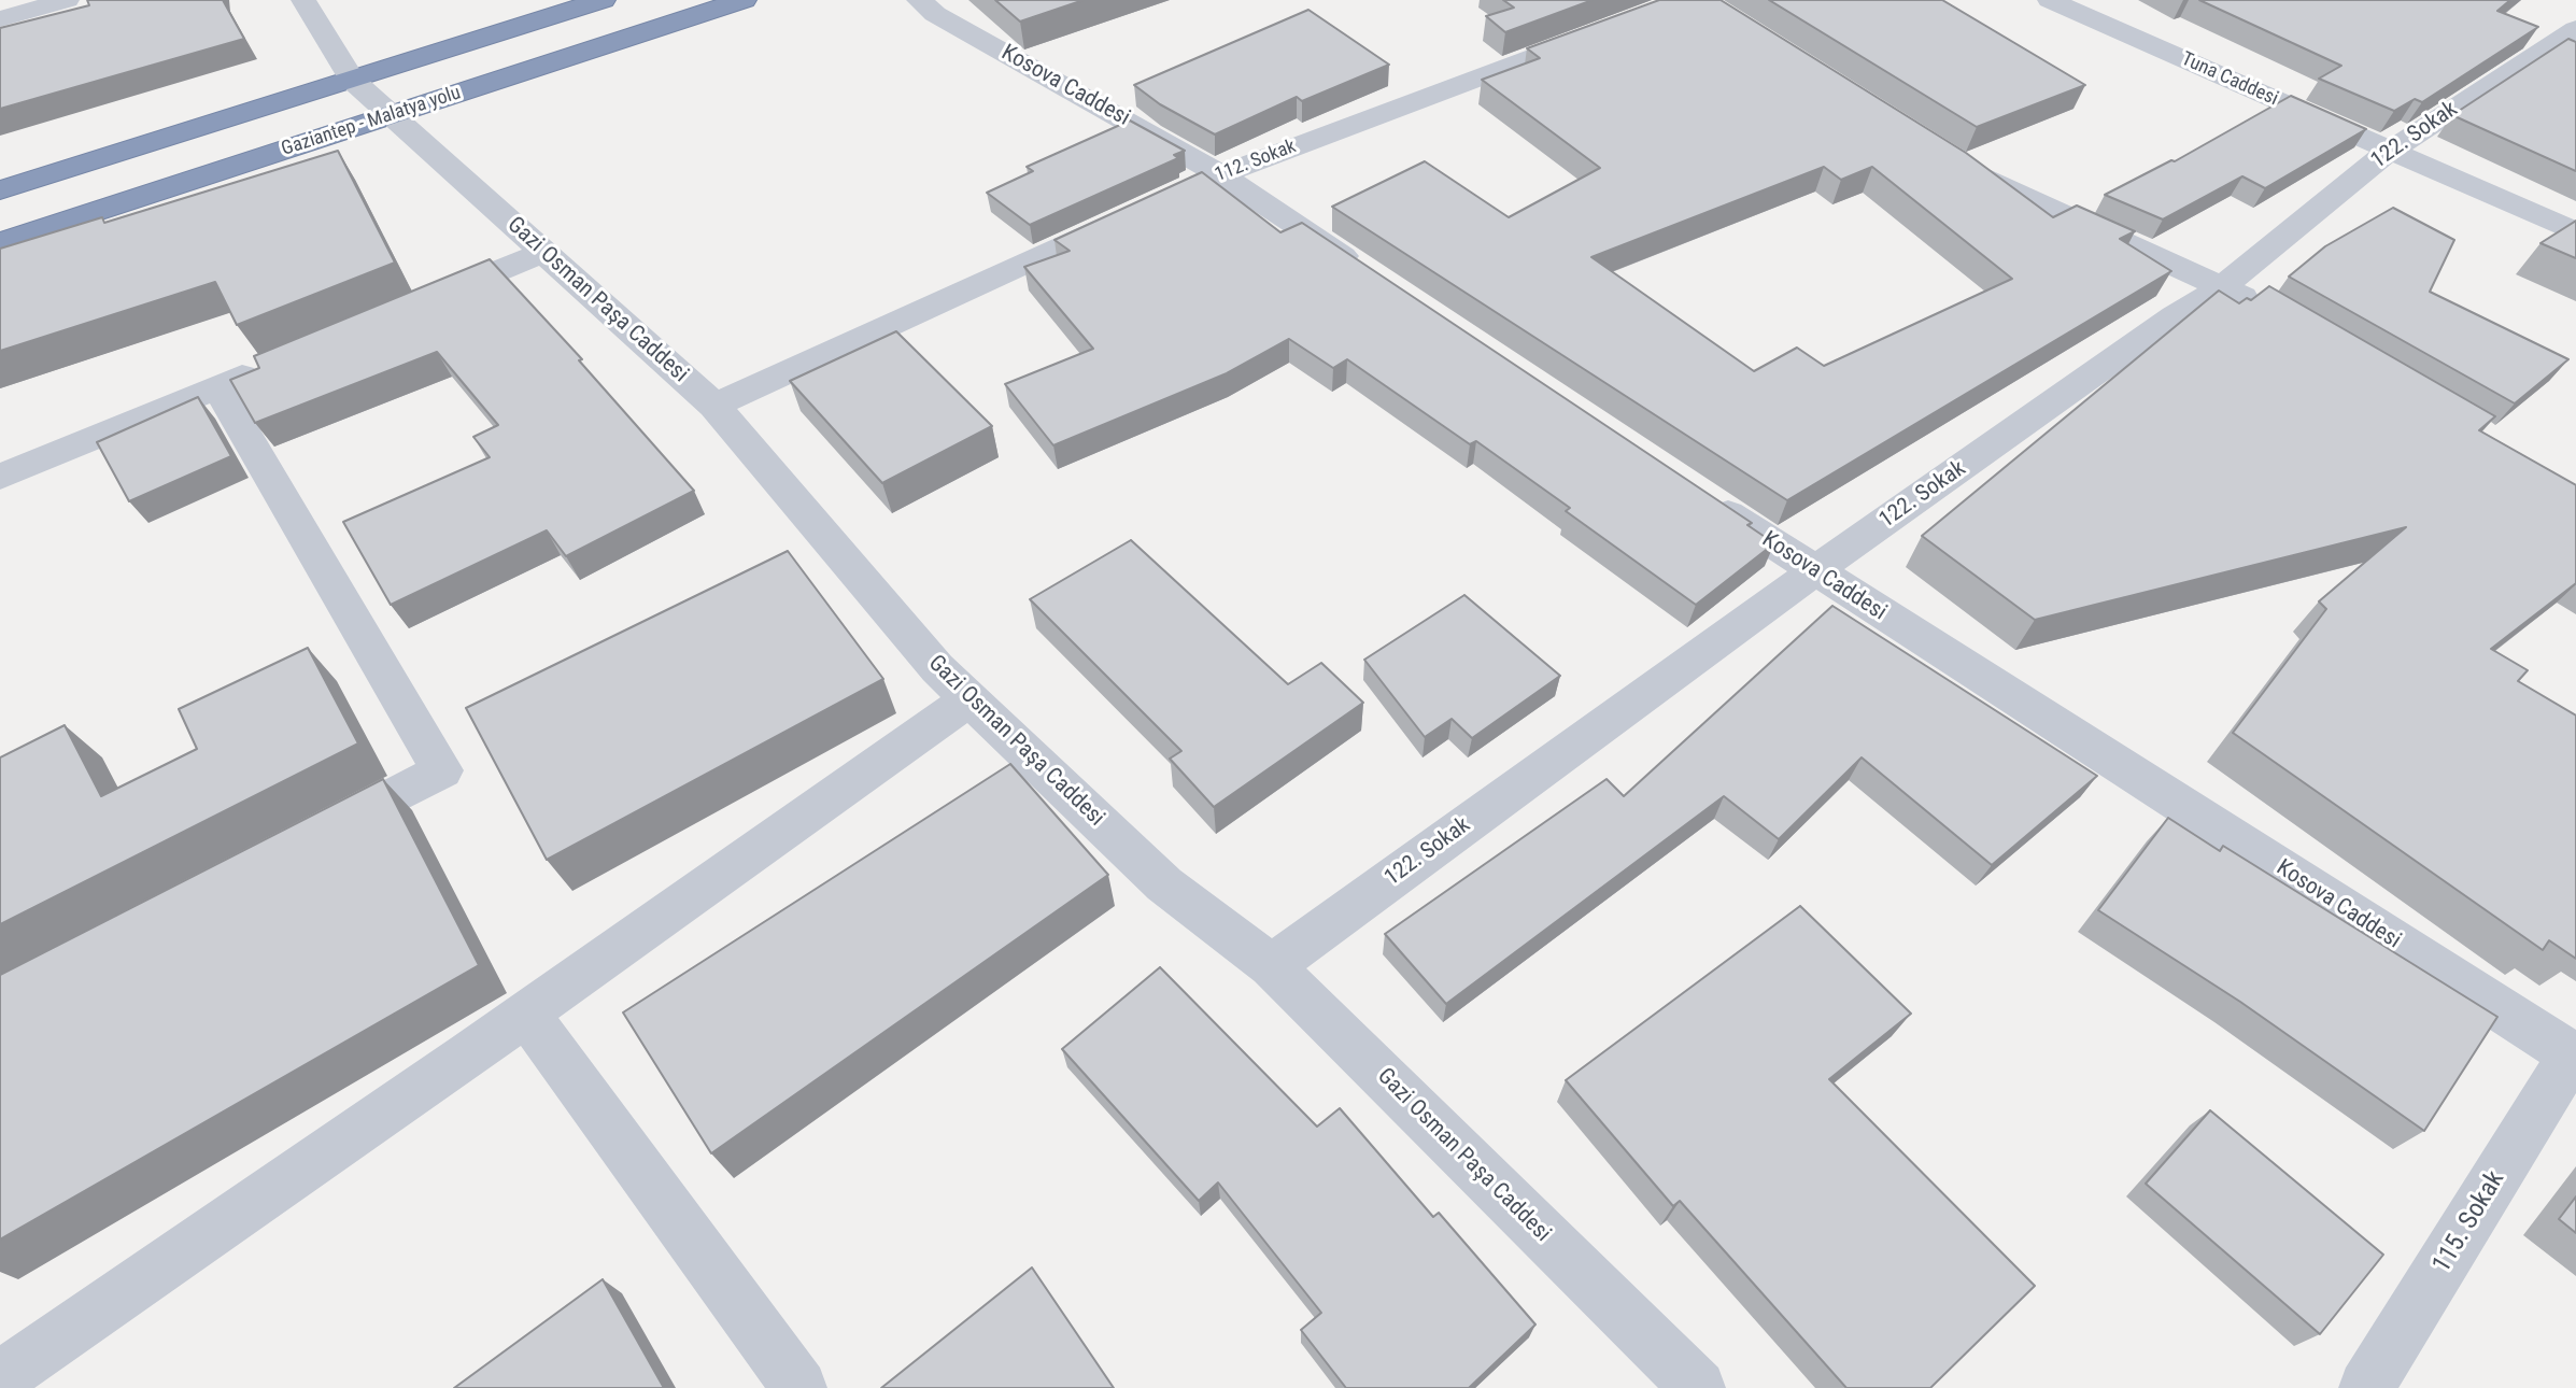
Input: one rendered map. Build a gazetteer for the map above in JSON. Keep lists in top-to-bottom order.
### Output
{
  "streets": {
    "highway": ["Gaziantep - Malatya yolu"],
    "street": [
      "Tuna Caddesi",
      "Kosova Caddesi",
      "122. Sokak",
      "112. Sokak",
      "Gazi Osman Paşa Caddesi",
      "115. Sokak"
    ]
  },
  "crossings": [
    ["Tuna Caddesi", "122. Sokak"],
    ["Kosova Caddesi", "122. Sokak"],
    ["Kosova Caddesi", "112. Sokak"],
    ["Kosova Caddesi", "115. Sokak"],
    ["Gaziantep - Malatya yolu", "Gazi Osman Paşa Caddesi"],
    ["122. Sokak", "Gazi Osman Paşa Caddesi"]
  ]
}
